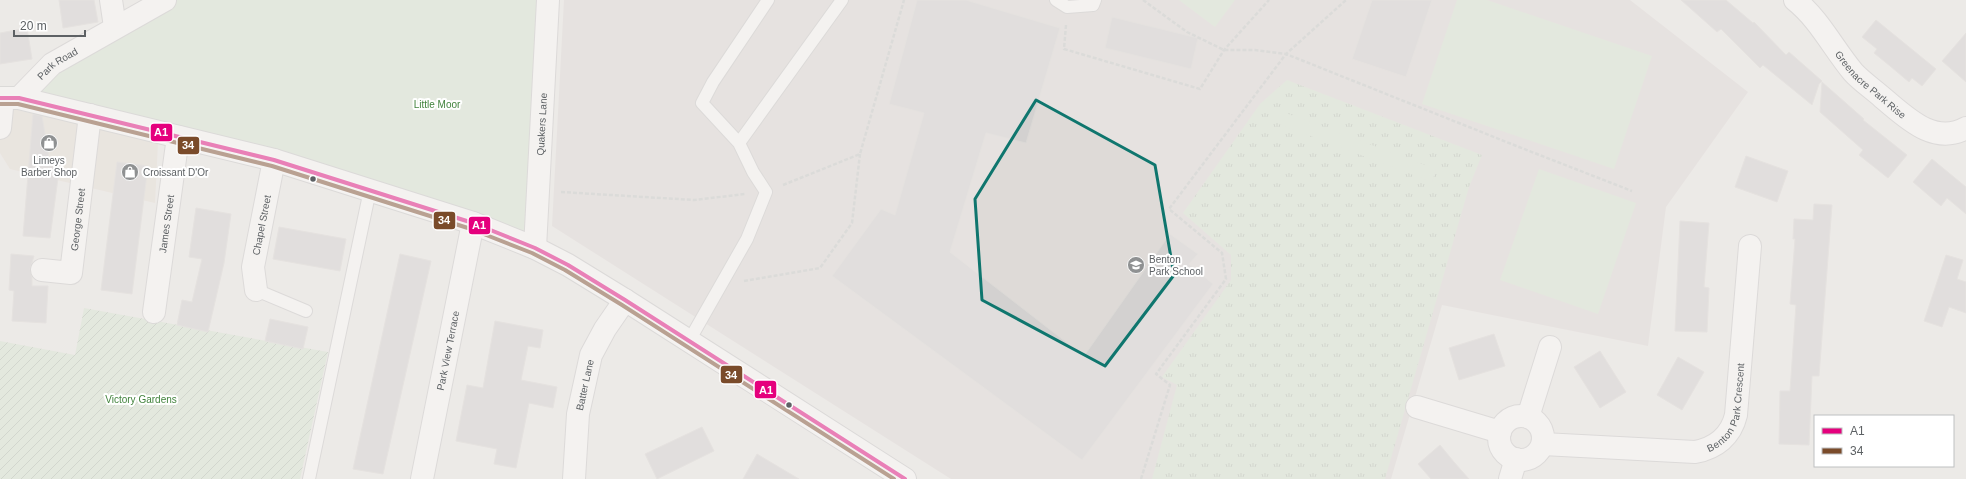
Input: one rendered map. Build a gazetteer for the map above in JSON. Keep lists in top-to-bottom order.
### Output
{
  "streets": {
    "street": [
      "Park Road",
      "Greenacre Park Rise",
      "Quakers Lane",
      "George Street",
      "James Street",
      "Chapel Street",
      "Park View Terrace",
      "Batter Lane",
      "Benton Park Crescent"
    ]
  },
  "parks": ["Little Moor", "Victory Gardens"],
  "places": {
    "shop": ["Limeys Barber Shop", "Croissant D'Or"],
    "school or university": ["Benton Park School"]
  },
  "lines": ["transit line A1", "transit line 34"],
  "legend": ["A1", "34"],
  "scale_bar": "20 m"
}
